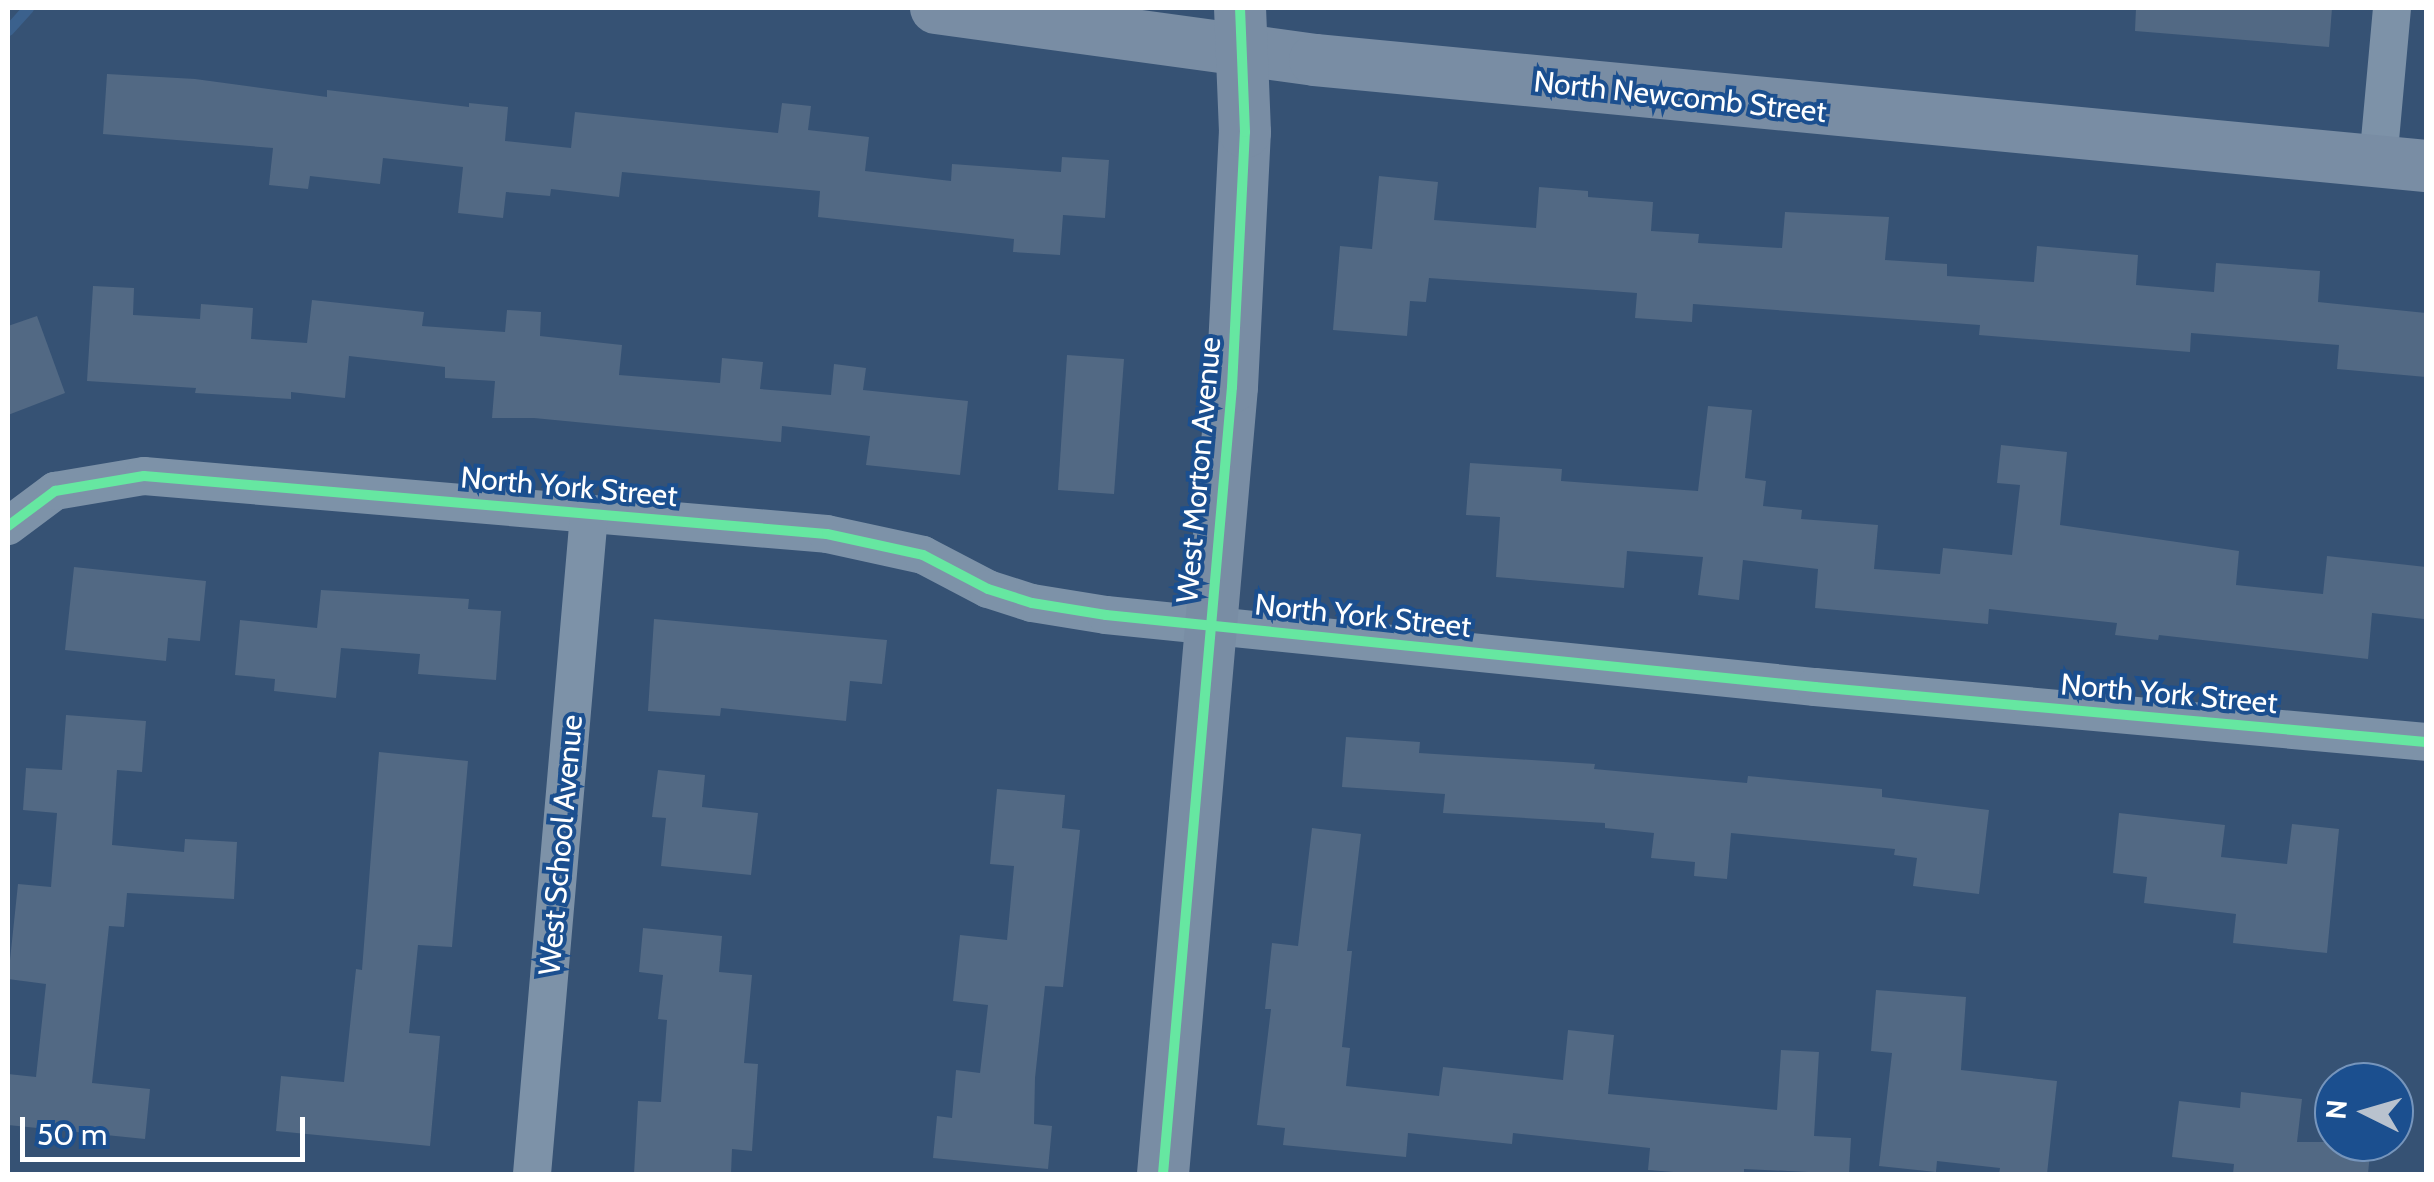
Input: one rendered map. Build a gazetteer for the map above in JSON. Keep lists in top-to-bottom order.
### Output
{
  "streets": {
    "main road": ["North Newcomb Street", "West Morton Avenue"],
    "street": ["North York Street", "West School Avenue"]
  },
  "crossings": [
    ["North Newcomb Street", "West Morton Avenue"],
    ["West Morton Avenue", "North York Street"],
    ["North York Street", "West School Avenue"]
  ],
  "scale_bar": "50 m",
  "north": "left"
}
